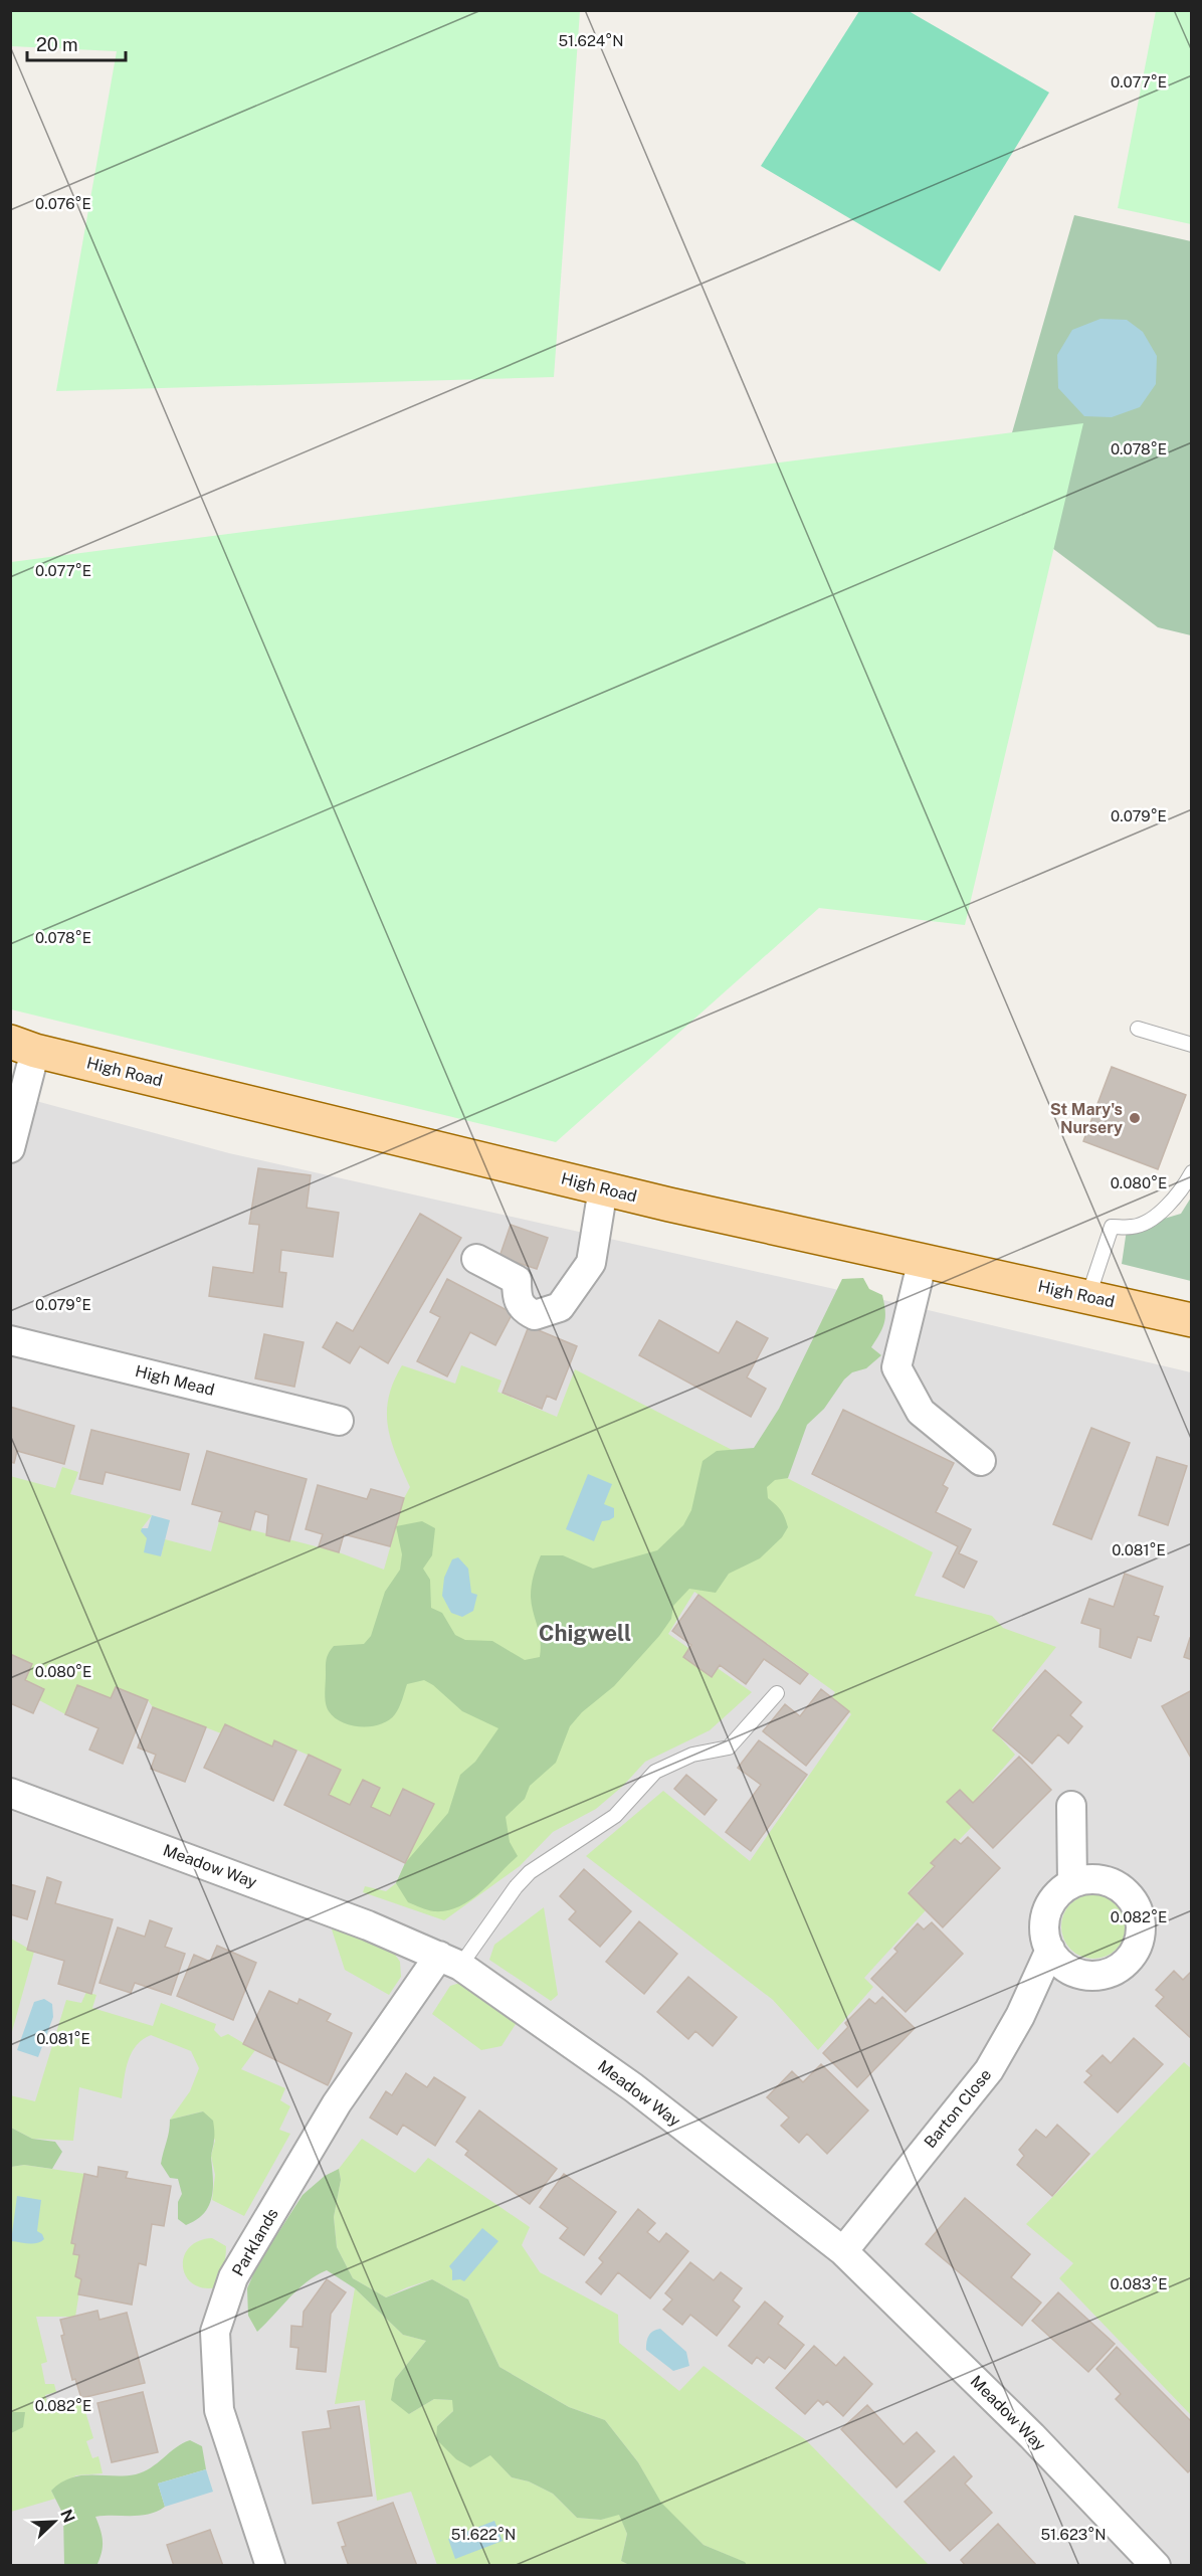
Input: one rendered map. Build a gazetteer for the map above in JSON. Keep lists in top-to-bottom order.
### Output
{
  "streets": {
    "main road": ["High Road"],
    "street": [
      "High Mead",
      "Meadow Way",
      "Barton Close",
      "Parklands"
    ]
  },
  "crossings": [
    ["Meadow Way", "Barton Close"],
    ["Meadow Way", "Parklands"]
  ],
  "districts": ["Chigwell"],
  "places": ["St Mary's Nursery"],
  "scale_bar": "20 m",
  "north": "top right",
  "coordinates": [
    "51.624°N",
    "0.077°E",
    "0.076°E",
    "0.078°E",
    "0.079°E",
    "0.080°E",
    "0.081°E",
    "0.082°E",
    "0.083°E",
    "51.622°N",
    "51.623°N"
  ]
}
